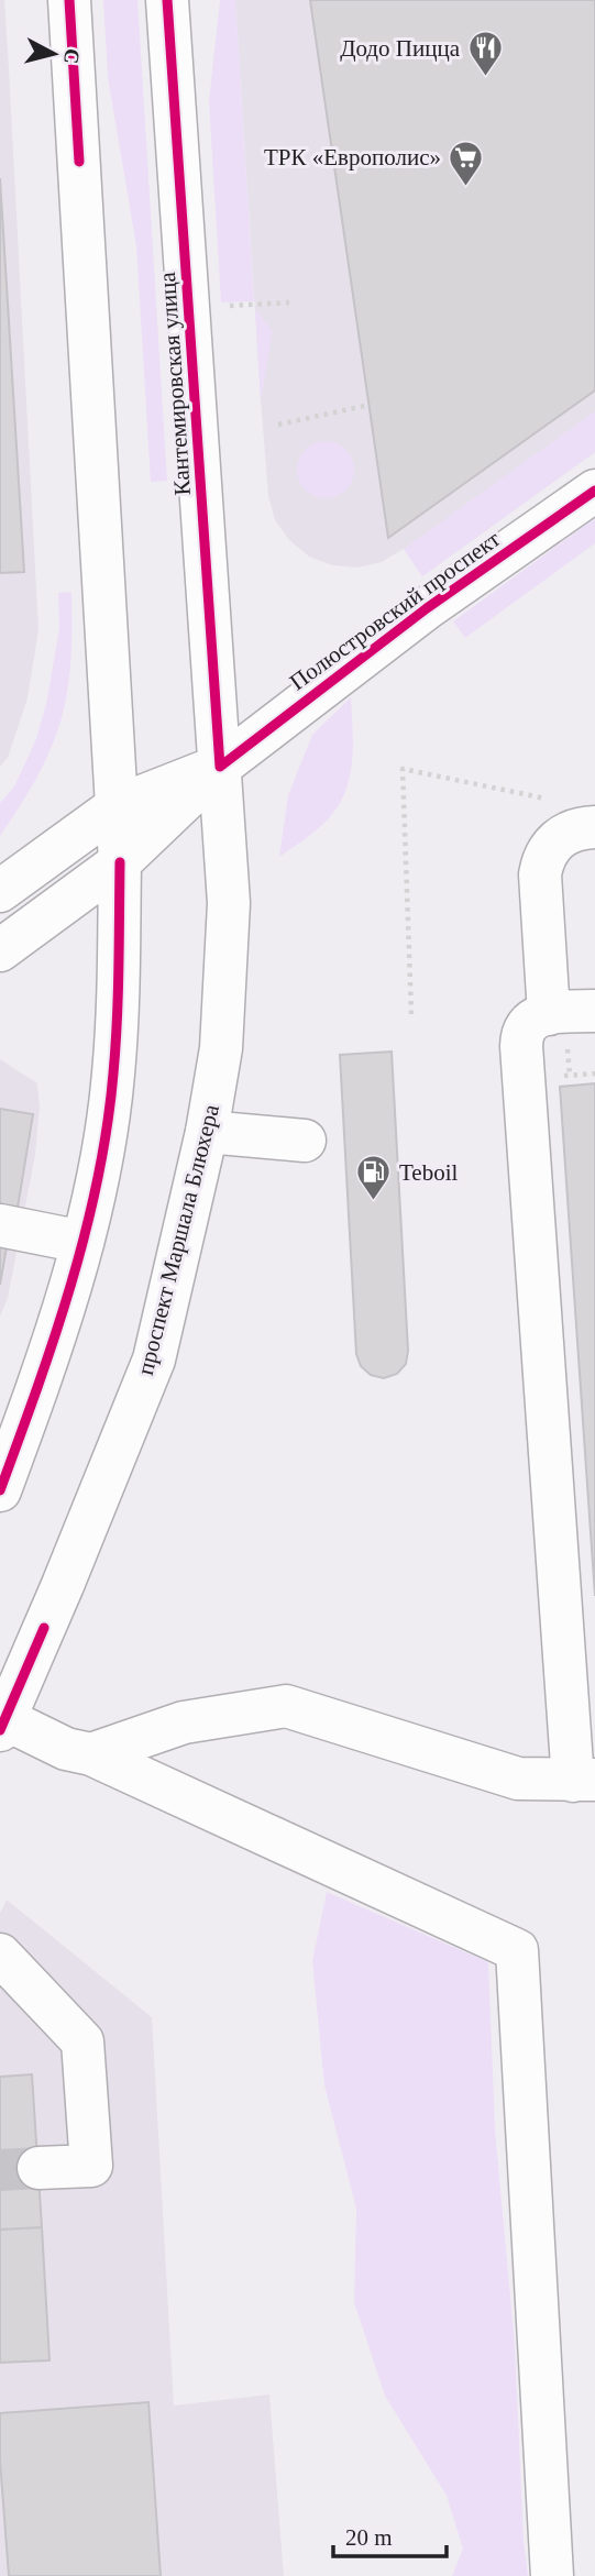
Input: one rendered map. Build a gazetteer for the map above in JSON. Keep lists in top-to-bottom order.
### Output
{
  "streets": {
    "main road": ["Кантемировская улица", "Полюстровский проспект", "проспект Маршала Блюхера"]
  },
  "crossings": [
    ["Кантемировская улица", "Полюстровский проспект"],
    ["Кантемировская улица", "проспект Маршала Блюхера"],
    ["Полюстровский проспект", "проспект Маршала Блюхера"]
  ],
  "places": {
    "restaurant": ["Додо Пицца"],
    "supermarket": ["ТРК «Европолис»"],
    "fuel station": ["Teboil"]
  },
  "scale_bar": "20 m",
  "north": "right"
}
